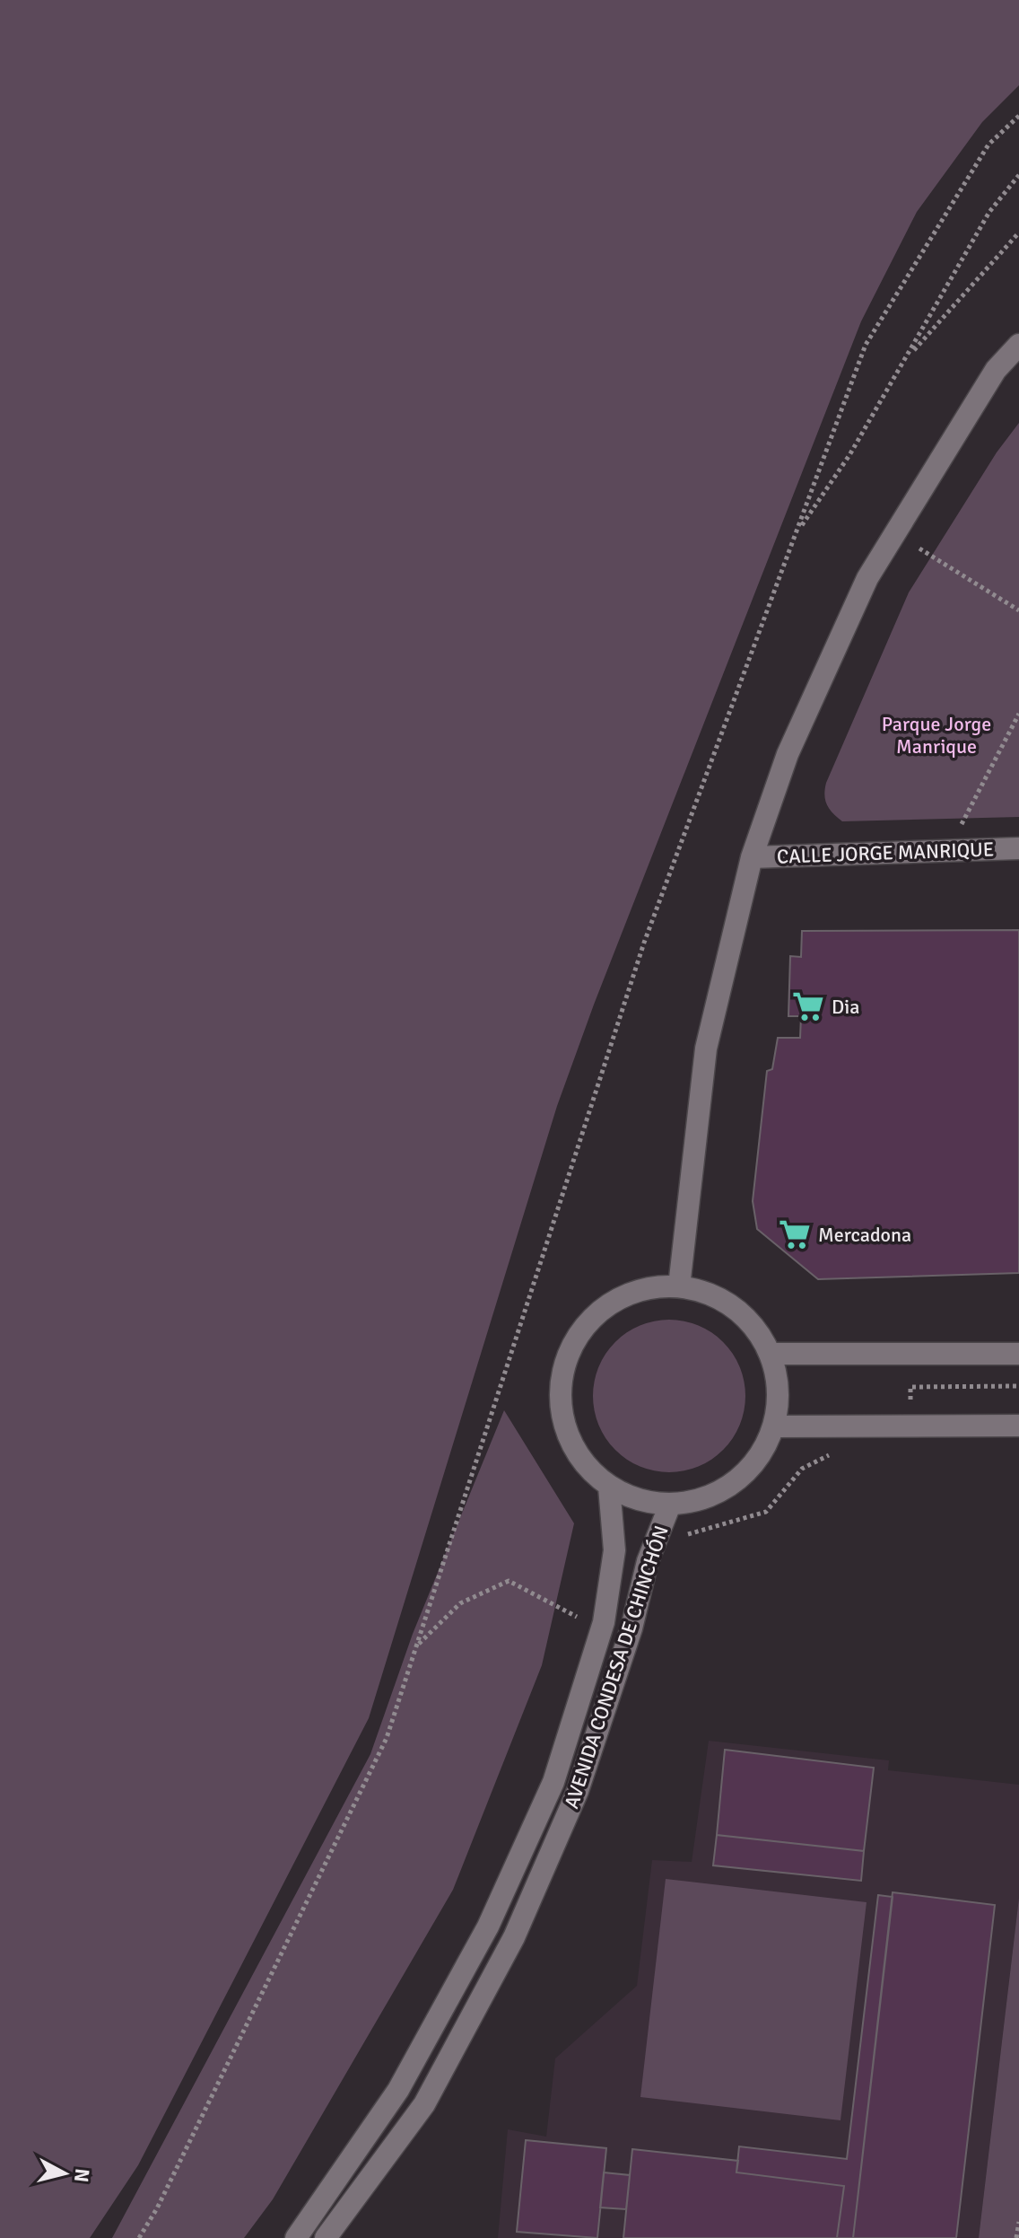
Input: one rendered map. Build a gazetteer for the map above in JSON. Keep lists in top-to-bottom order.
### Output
{
  "streets": {
    "street": ["CALLE JORGE MANRIQUE", "AVENIDA CONDESA DE CHINCHÓN"]
  },
  "parks": ["Parque Jorge Manrique"],
  "places": {
    "supermarket": ["Dia", "Mercadona"]
  },
  "north": "right"
}
